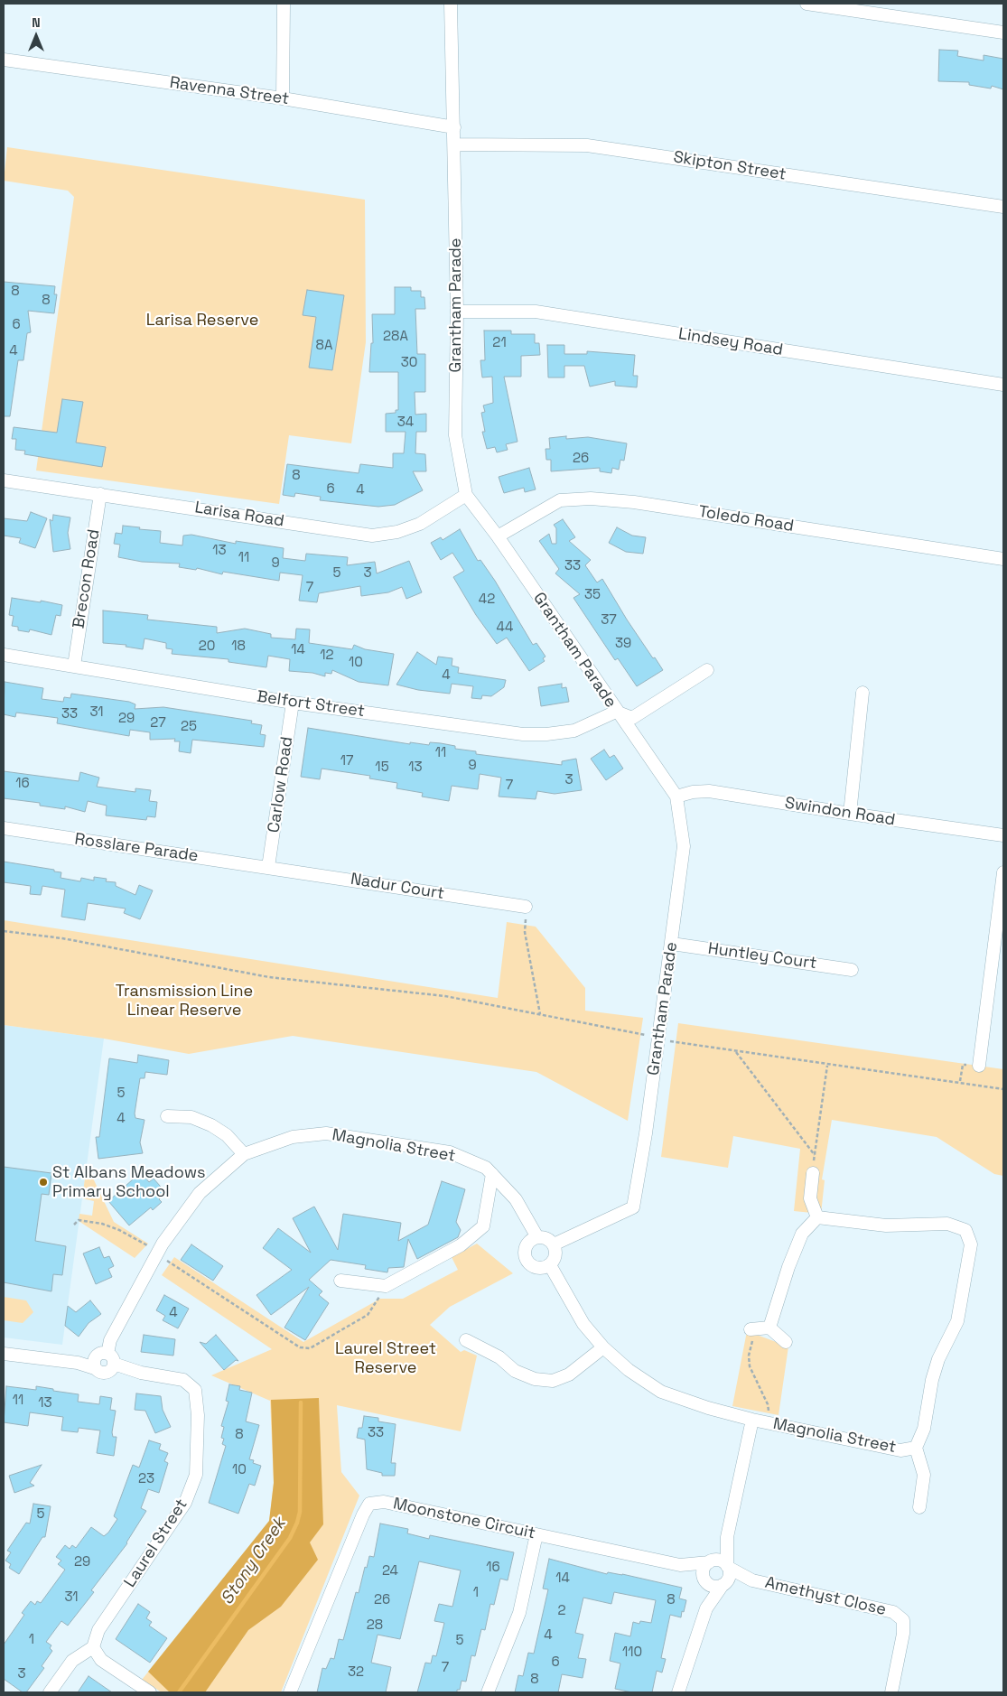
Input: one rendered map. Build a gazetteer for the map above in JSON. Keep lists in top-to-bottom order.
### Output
{
  "streets": {
    "street": [
      "Ravenna Street",
      "Skipton Street",
      "Grantham Parade",
      "Lindsey Road",
      "Larisa Road",
      "Toledo Road",
      "Brecon Road",
      "Belfort Street",
      "Carlow Road",
      "Swindon Road",
      "Rosslare Parade",
      "Nadur Court",
      "Huntley Court",
      "Magnolia Street",
      "Moonstone Circuit",
      "Laurel Street",
      "Amethyst Close"
    ]
  },
  "crossings": [
    ["Ravenna Street", "Grantham Parade"],
    ["Skipton Street", "Grantham Parade"],
    ["Grantham Parade", "Lindsey Road"],
    ["Grantham Parade", "Larisa Road"],
    ["Grantham Parade", "Toledo Road"],
    ["Grantham Parade", "Belfort Street"],
    ["Grantham Parade", "Swindon Road"],
    ["Grantham Parade", "Huntley Court"],
    ["Grantham Parade", "Magnolia Street"],
    ["Larisa Road", "Brecon Road"],
    ["Brecon Road", "Belfort Street"],
    ["Belfort Street", "Carlow Road"],
    ["Carlow Road", "Rosslare Parade"],
    ["Carlow Road", "Nadur Court"],
    ["Rosslare Parade", "Nadur Court"],
    ["Magnolia Street", "Laurel Street"],
    ["Moonstone Circuit", "Amethyst Close"]
  ],
  "water": ["Stony Creek"],
  "parks": ["Larisa Reserve", "Transmission Line Linear Reserve", "Laurel Street Reserve"],
  "places": ["St Albans Meadows Primary School"],
  "house_numbers": [
    "8",
    "8",
    "6",
    "28A",
    "21",
    "8A",
    "4",
    "30",
    "34",
    "26",
    "8",
    "6",
    "4",
    "13",
    "11",
    "9",
    "33",
    "5",
    "3",
    "7",
    "35",
    "42",
    "37",
    "44",
    "39",
    "20",
    "18",
    "14",
    "12",
    "10",
    "4",
    "31",
    "33",
    "29",
    "27",
    "25",
    "11",
    "17",
    "9",
    "15",
    "13",
    "3",
    "16",
    "7",
    "5",
    "4",
    "4",
    "11",
    "13",
    "33",
    "8",
    "10",
    "23",
    "5",
    "29",
    "16",
    "24",
    "14",
    "1",
    "31",
    "26",
    "8",
    "2",
    "28",
    "4",
    "1",
    "5",
    "110",
    "6",
    "7",
    "32",
    "3",
    "8"
  ],
  "north": "top"
}
